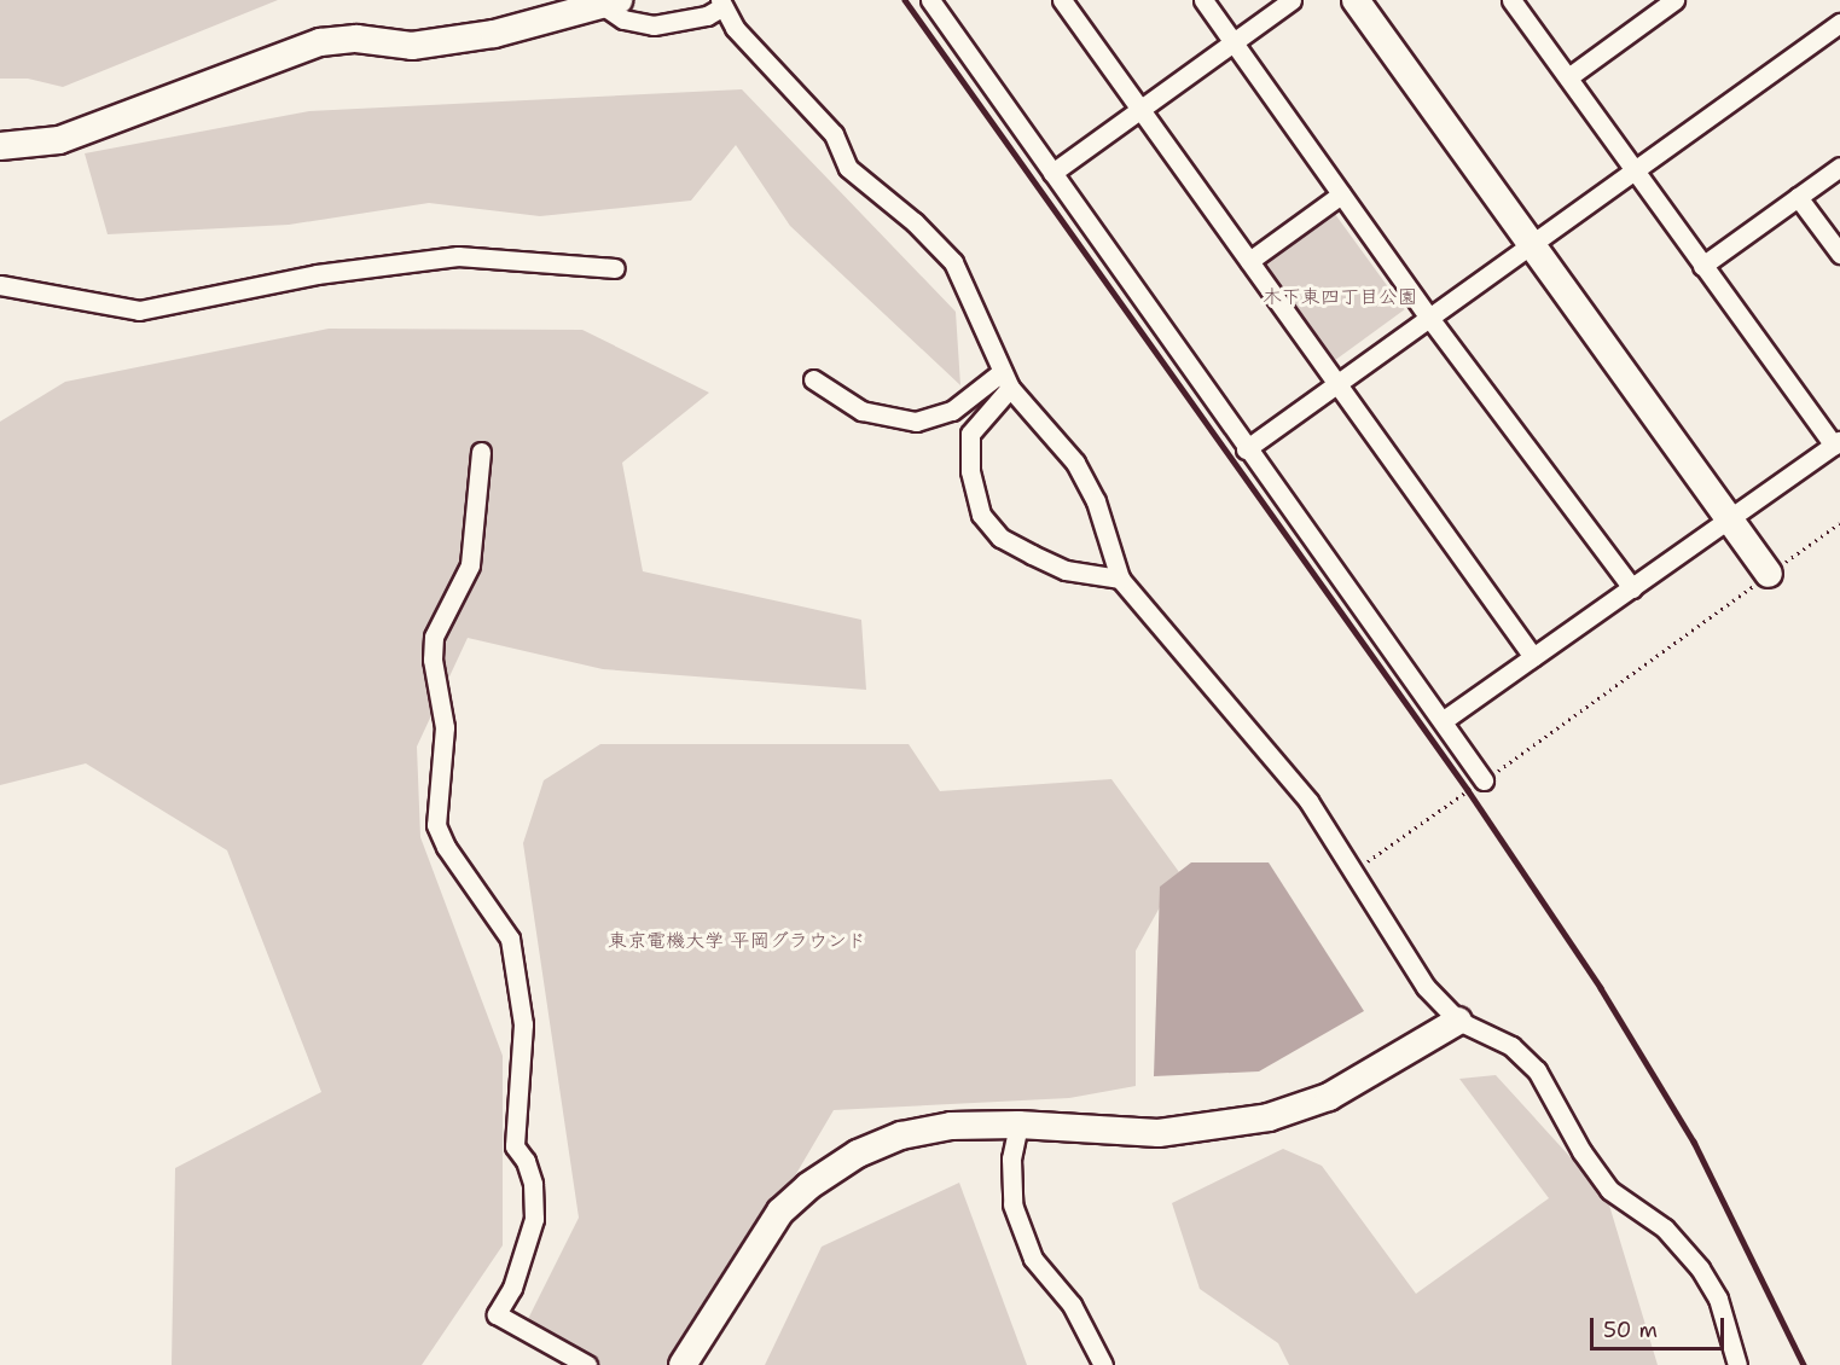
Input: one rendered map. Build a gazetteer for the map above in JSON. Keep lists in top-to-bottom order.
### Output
{
  "parks": ["木下東四丁目公園", "東京電機大学 平岡グラウンド"],
  "scale_bar": "50 m"
}
